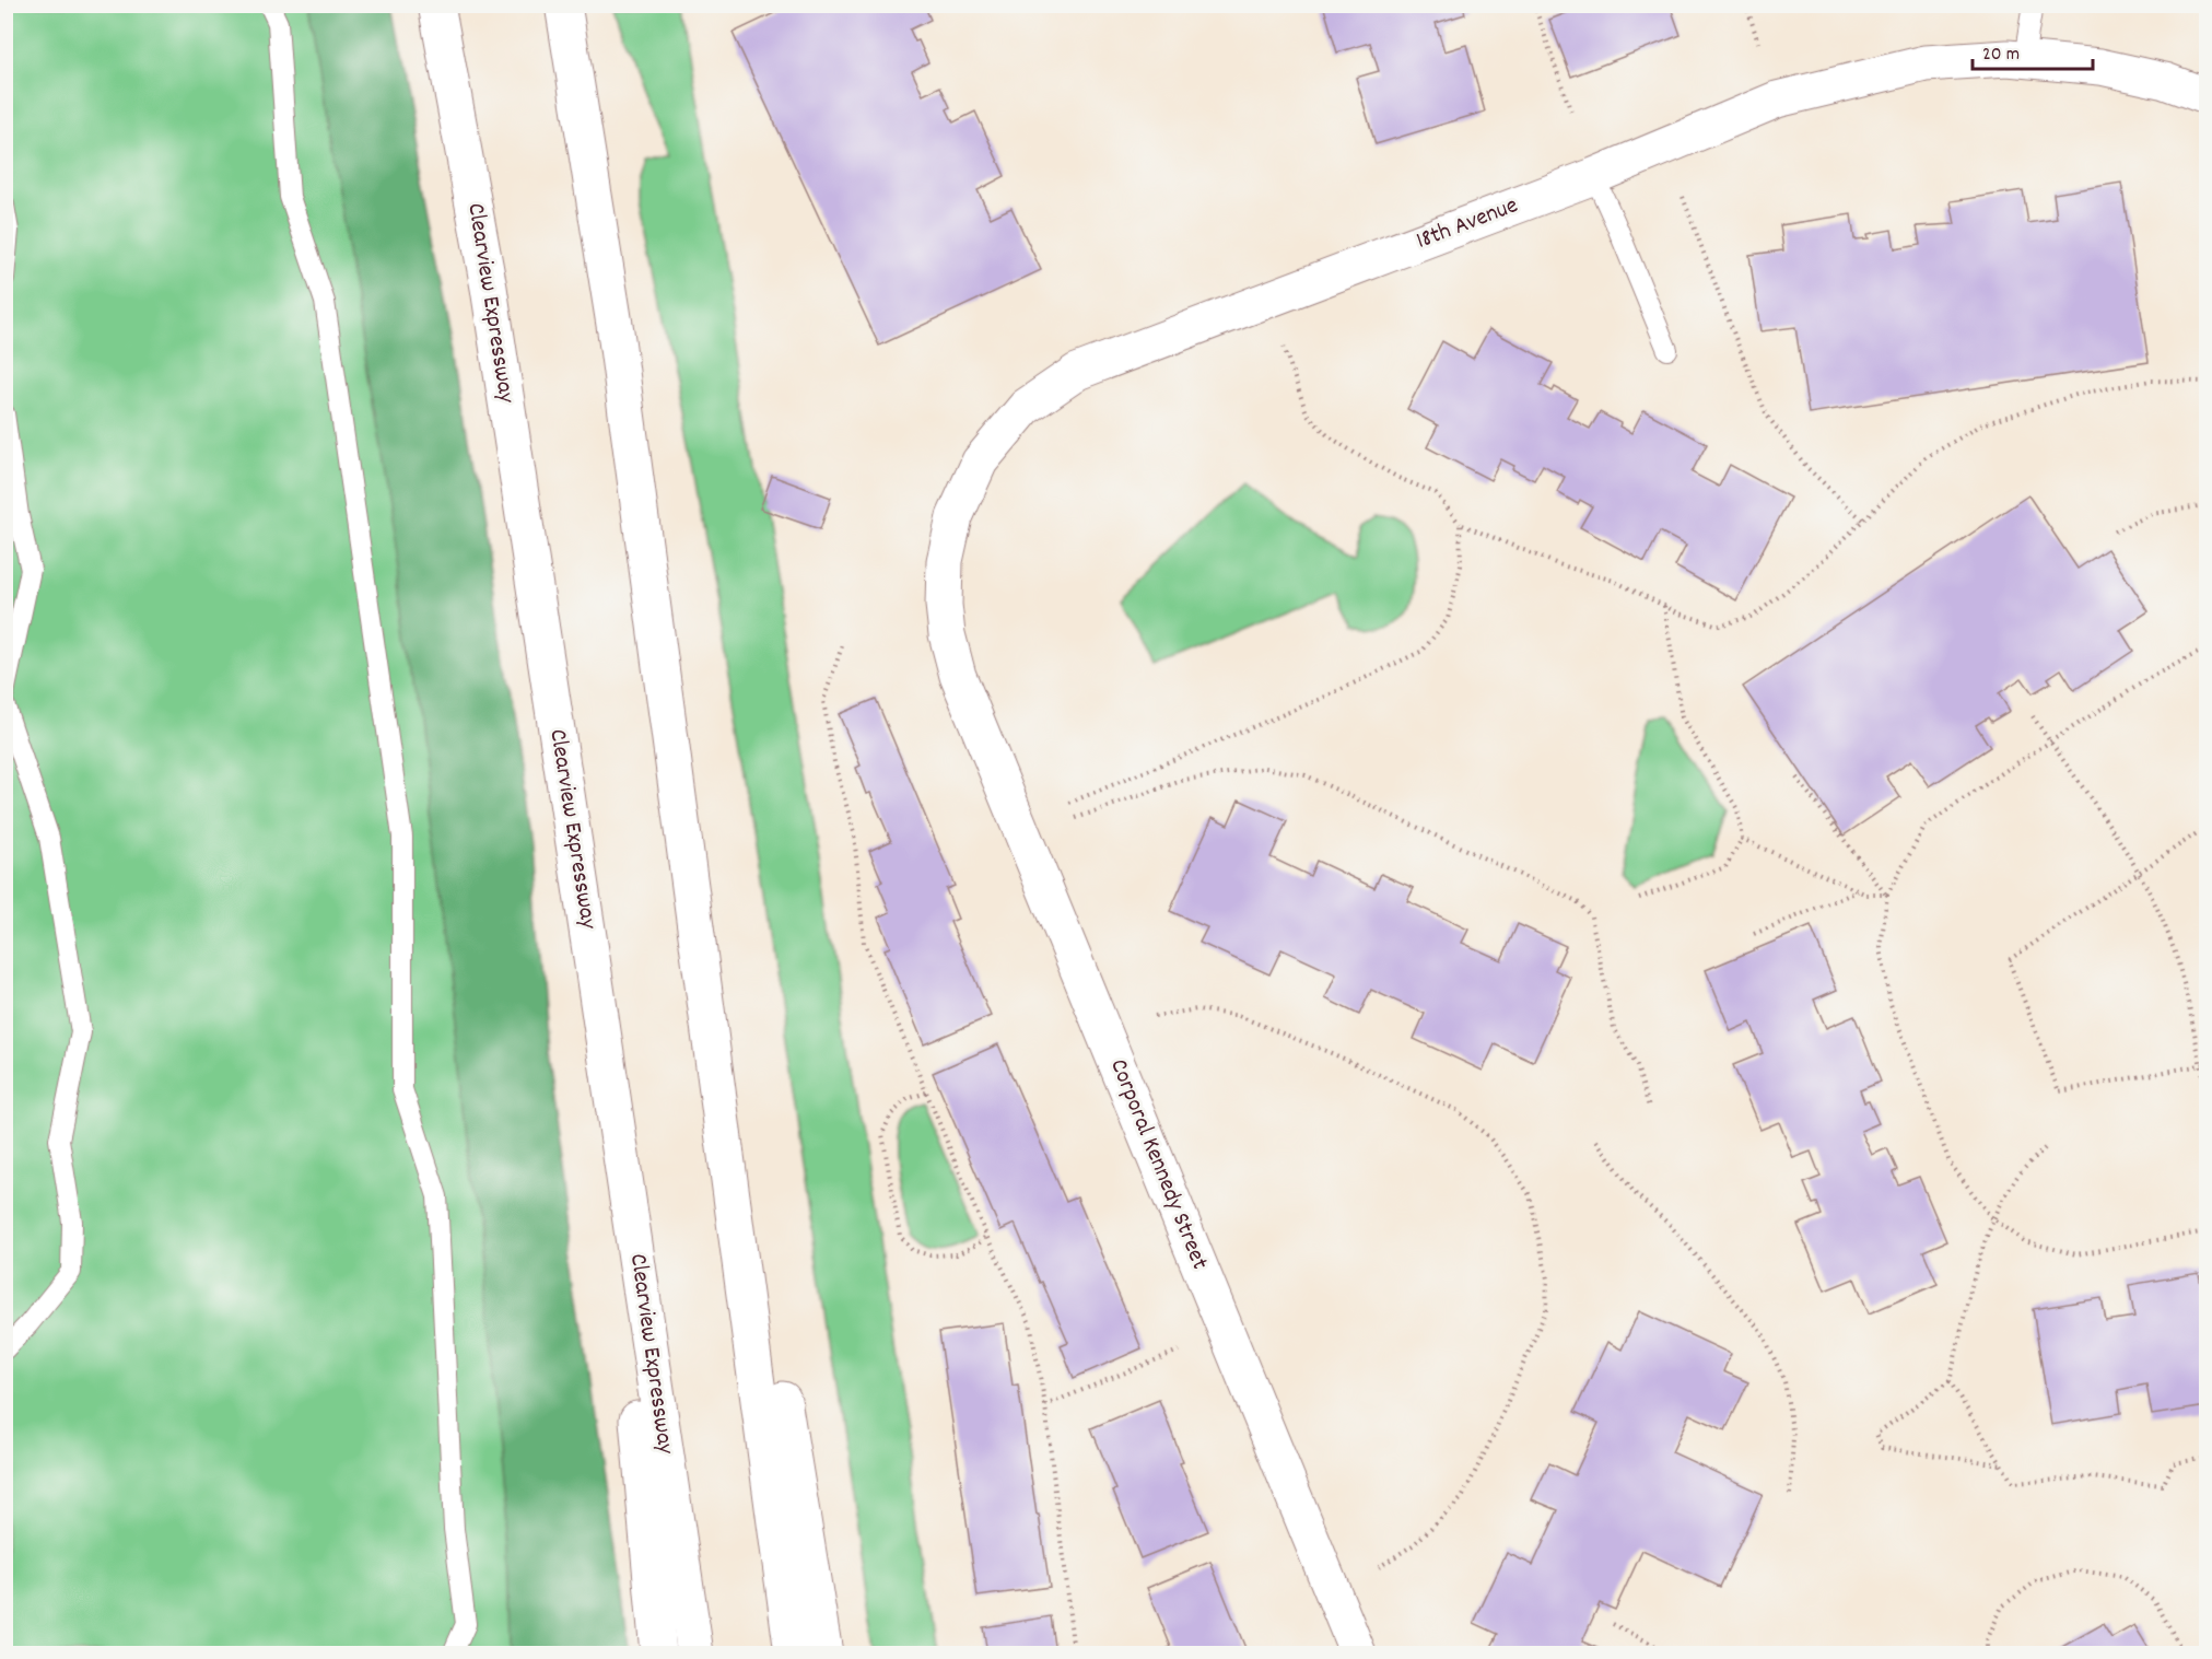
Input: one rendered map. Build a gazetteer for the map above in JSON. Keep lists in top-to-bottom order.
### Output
{
  "streets": {
    "main road": ["18th Avenue", "Clearview Expressway", "Corporal Kennedy Street"]
  },
  "crossings": [
    ["18th Avenue", "Corporal Kennedy Street"]
  ],
  "scale_bar": "20 m"
}
